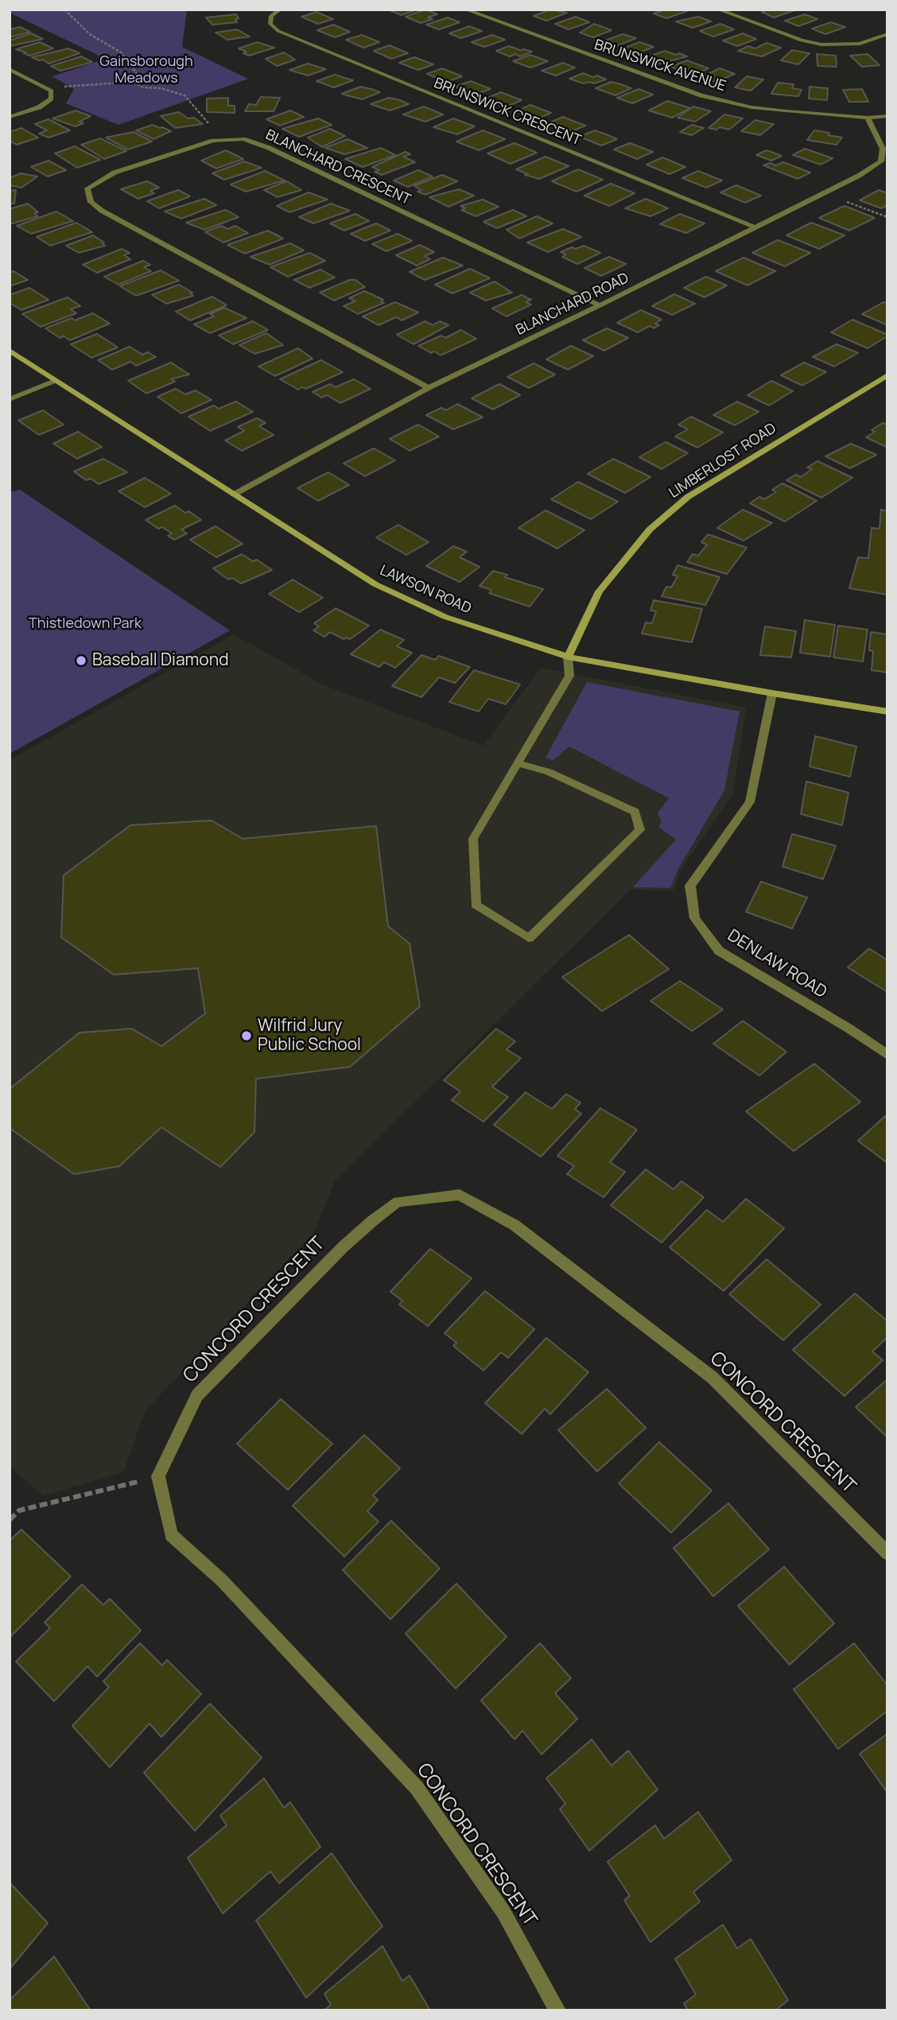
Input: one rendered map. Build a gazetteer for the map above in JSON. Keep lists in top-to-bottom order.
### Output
{
  "streets": {
    "street": [
      "BRUNSWICK AVENUE",
      "BRUNSWICK CRESCENT",
      "BLANCHARD CRESCENT",
      "BLANCHARD ROAD",
      "LIMBERLOST ROAD",
      "LAWSON ROAD",
      "DENLAW ROAD",
      "CONCORD CRESCENT"
    ]
  },
  "crossings": [
    ["BRUNSWICK AVENUE", "BLANCHARD ROAD"],
    ["BRUNSWICK CRESCENT", "BLANCHARD ROAD"],
    ["BLANCHARD CRESCENT", "BLANCHARD ROAD"],
    ["BLANCHARD ROAD", "LAWSON ROAD"],
    ["LIMBERLOST ROAD", "LAWSON ROAD"],
    ["LAWSON ROAD", "DENLAW ROAD"]
  ],
  "parks": ["Gainsborough Meadows", "Thistledown Park"],
  "places": ["Baseball Diamond", "Wilfrid Jury Public School"]
}
